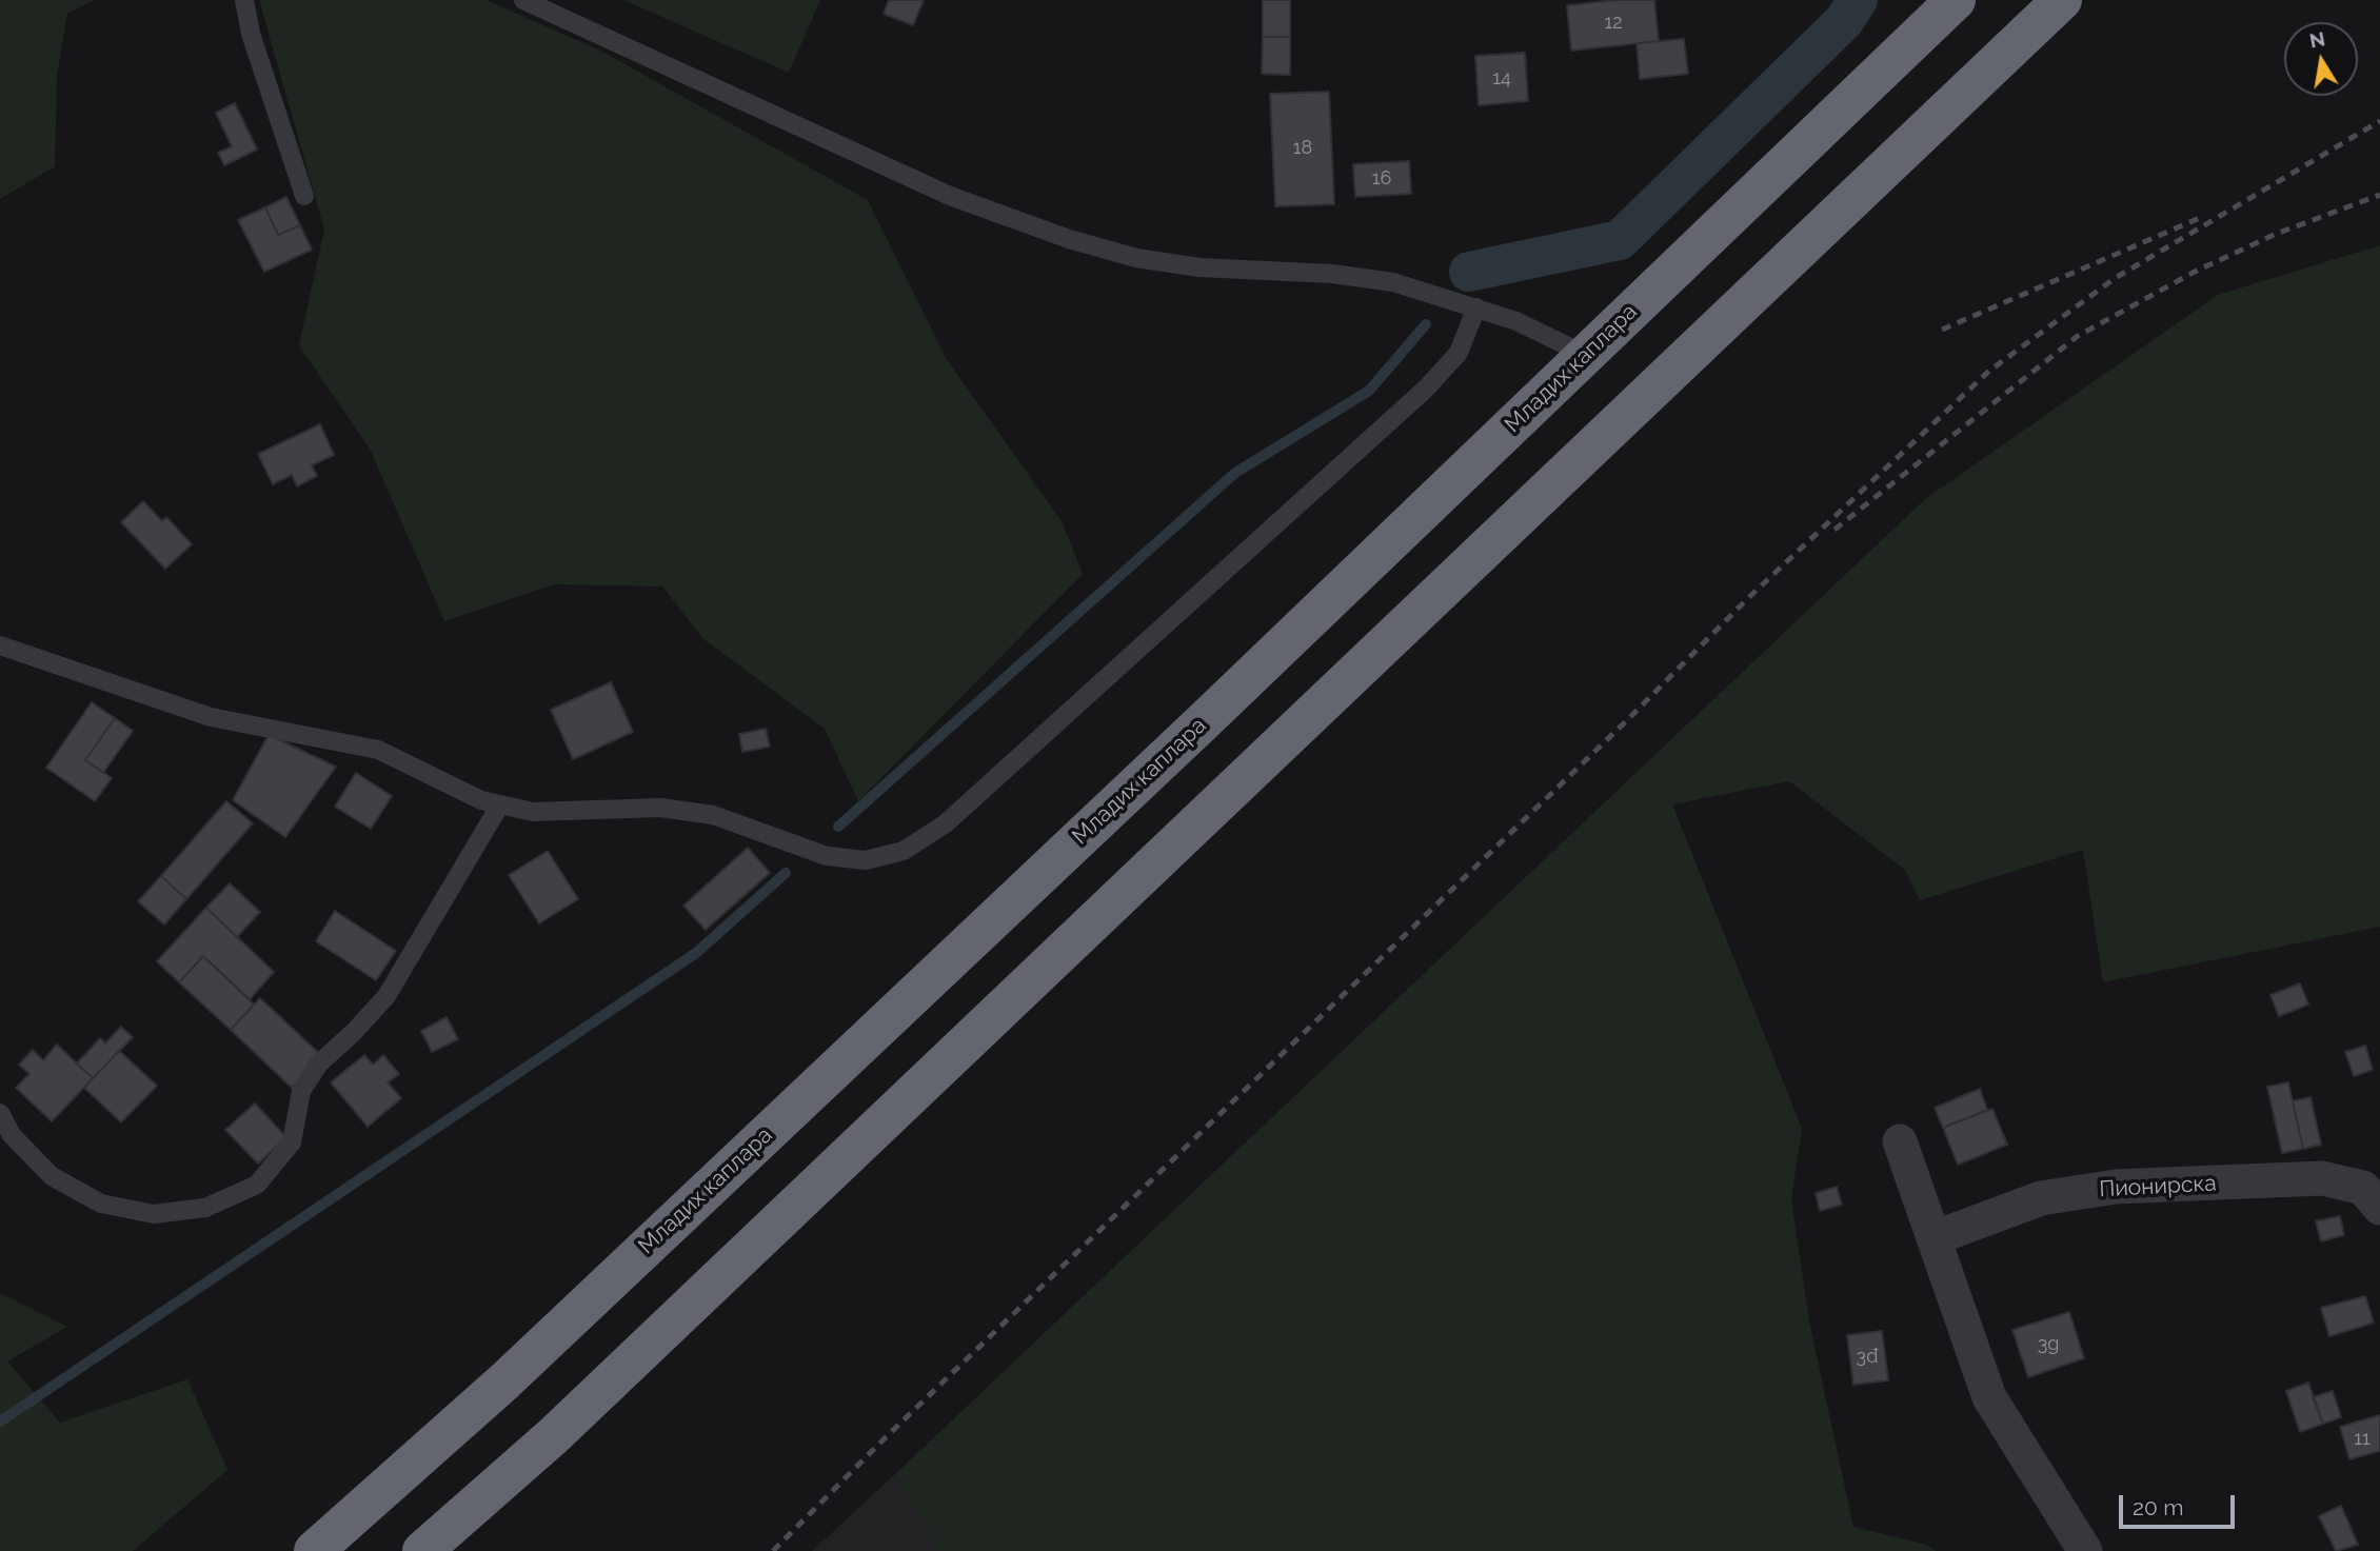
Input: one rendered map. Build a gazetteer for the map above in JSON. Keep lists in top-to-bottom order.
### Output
{
  "streets": {
    "highway": ["Младих каплара"],
    "street": ["Пионирска"]
  },
  "house_numbers": [
    "12",
    "14",
    "18",
    "16",
    "3g",
    "3đ",
    "11"
  ],
  "scale_bar": "20 m",
  "north": "top"
}
